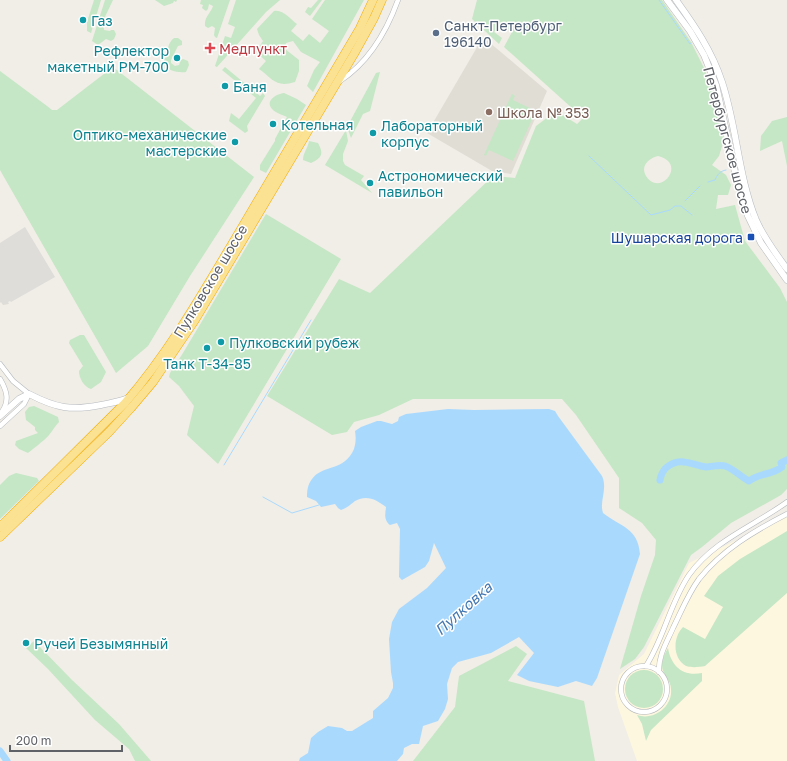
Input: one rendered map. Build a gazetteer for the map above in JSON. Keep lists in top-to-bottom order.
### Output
{
  "streets": {
    "highway": ["Пулковское шоссе"],
    "main road": ["Петербургское шоссе"]
  },
  "water": ["Пулковка"],
  "places": {
    "other": [
      "Газ",
      "Санкт-Петербург 196140",
      "Рефлектор макетный РМ-700",
      "Баня",
      "Школа № 353",
      "Котельная",
      "Лабораторный корпус",
      "Оптико-механические мастерские",
      "Астрономический павильон",
      "Пулковский рубеж",
      "Танк Т-34-85",
      "Ручей Безымянный"
    ],
    "health": ["Медпункт"],
    "transit": ["Шушарская дорога"]
  },
  "scale_bar": "200 m"
}
